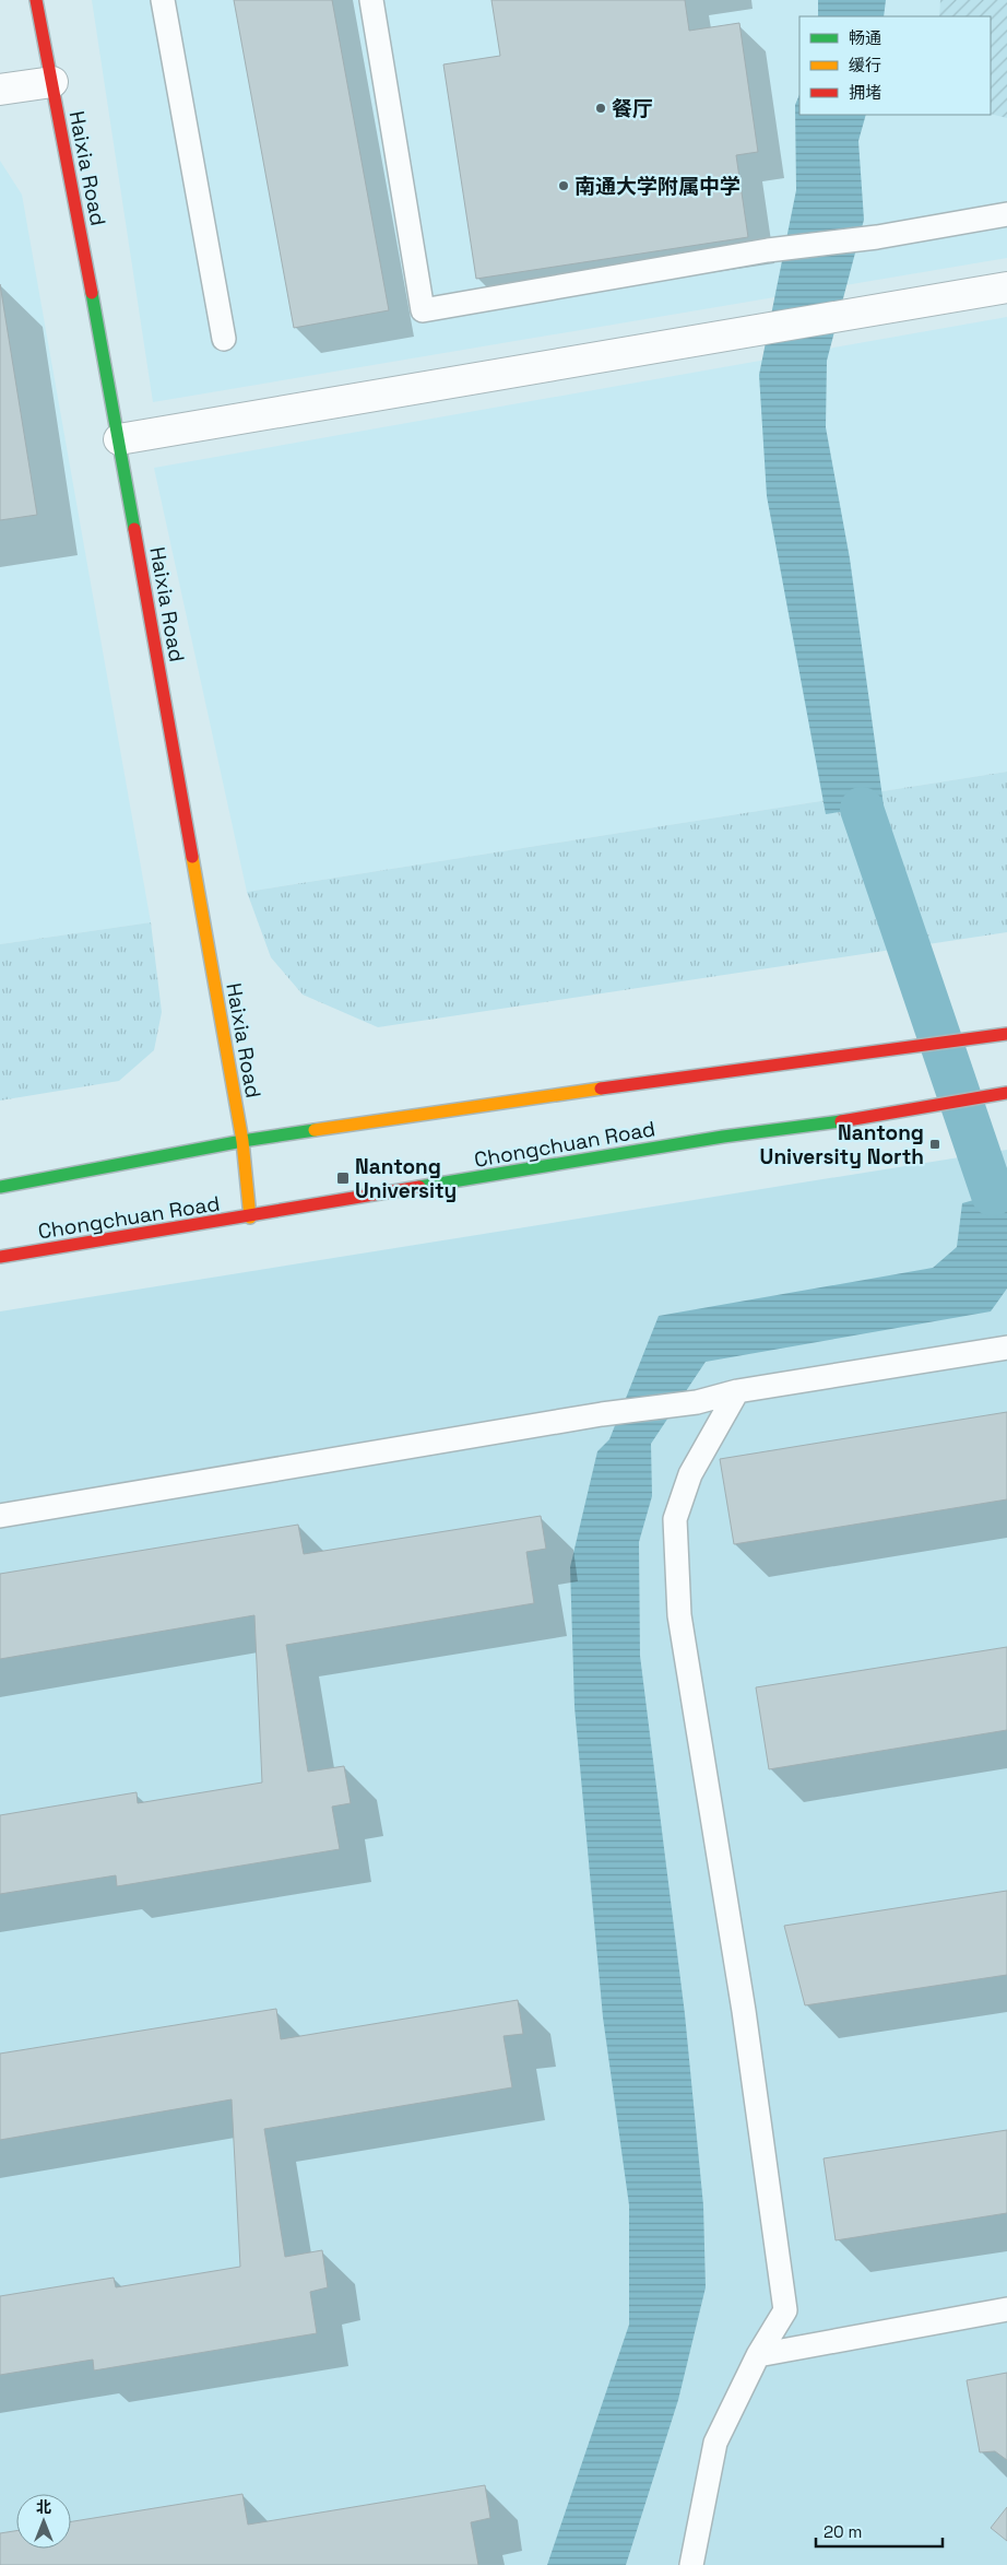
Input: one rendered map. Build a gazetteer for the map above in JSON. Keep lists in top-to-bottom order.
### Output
{
  "streets": {
    "main road": ["Haixia Road", "Chongchuan Road"]
  },
  "crossings": [
    ["Haixia Road", "Chongchuan Road"]
  ],
  "places": {
    "other": ["餐厅", "南通大学附属中学"],
    "transit": ["Nantong University North", "Nantong University"]
  },
  "legend": ["畅通", "缓行", "拥堵"],
  "scale_bar": "20 m",
  "north": "top"
}
